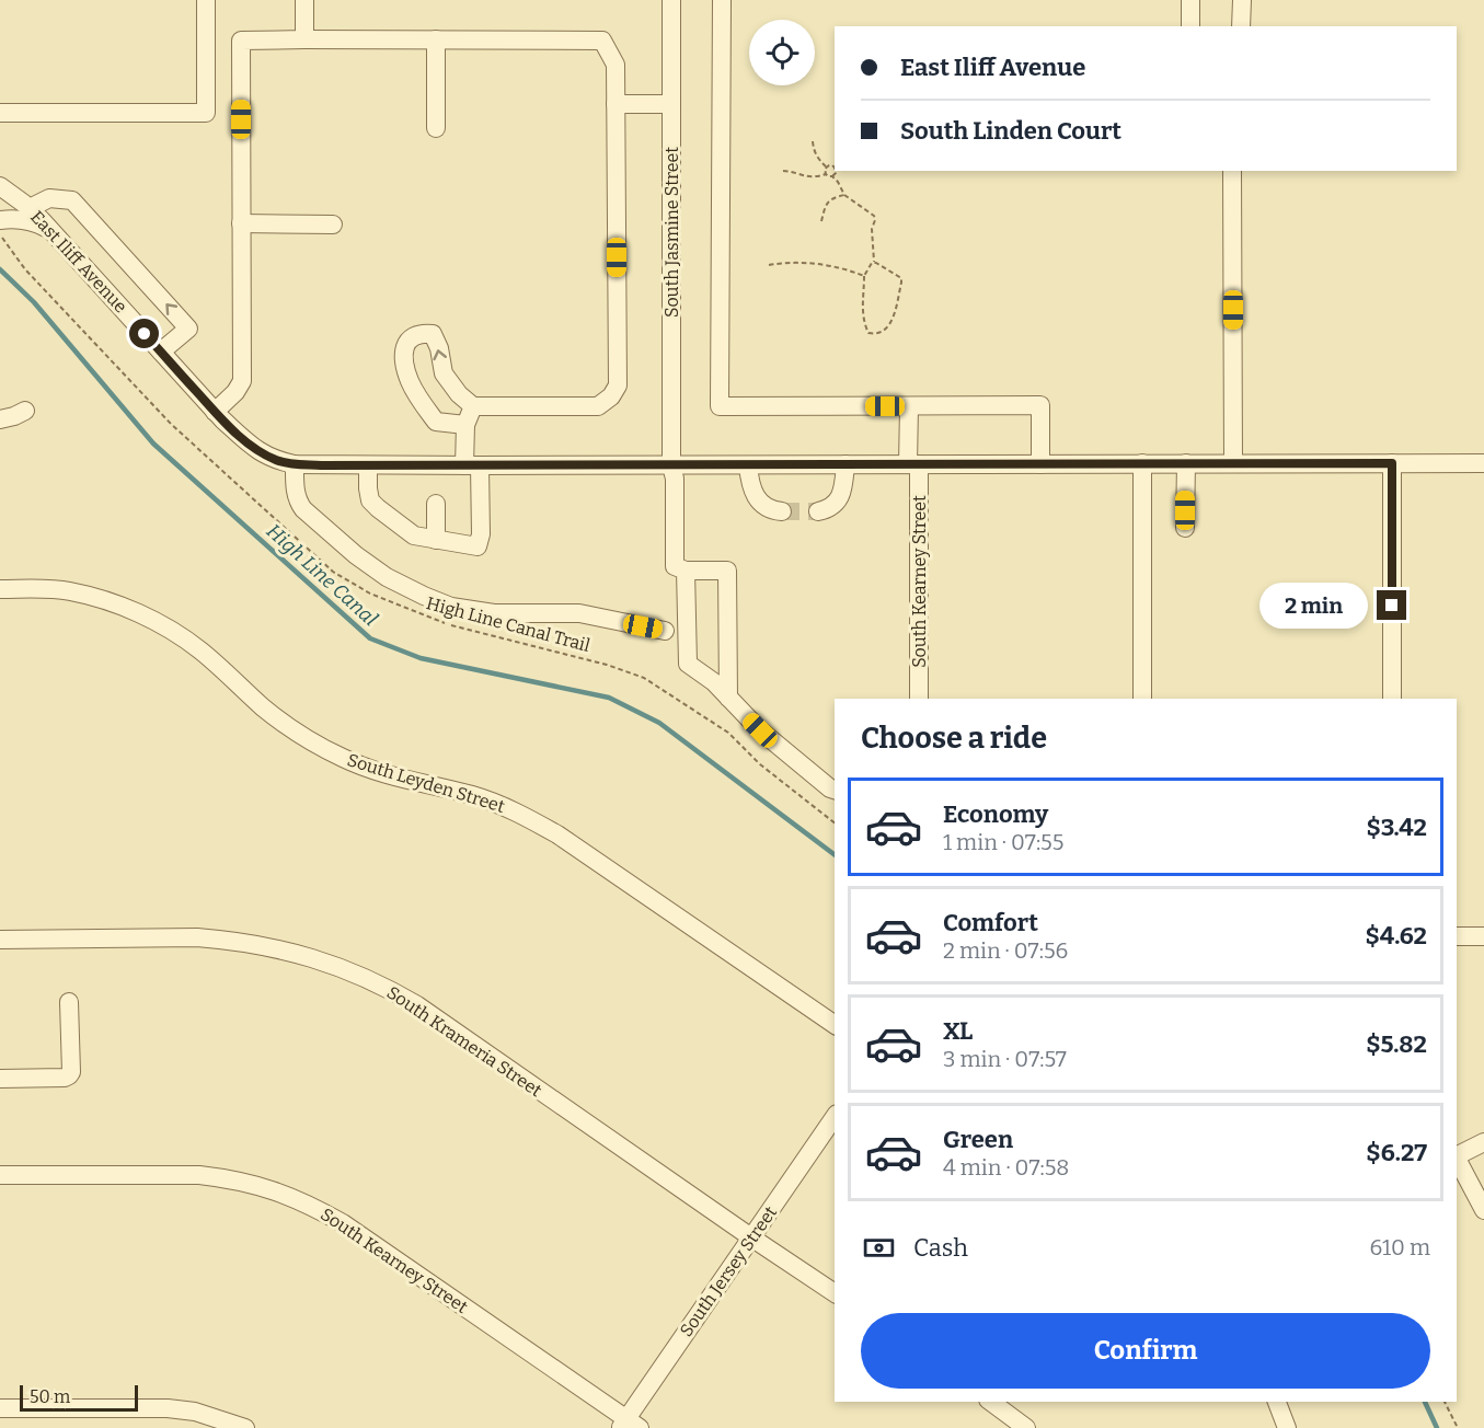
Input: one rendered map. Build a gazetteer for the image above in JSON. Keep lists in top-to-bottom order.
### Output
{
  "streets": {
    "street": [
      "South Jasmine Street",
      "East Iliff Avenue",
      "South Kearney Street",
      "South Leyden Street",
      "South Krameria Street",
      "South Jersey Street"
    ],
    "path": ["High Line Canal Trail"]
  },
  "crossings": [
    ["South Jasmine Street", "East Iliff Avenue"],
    ["East Iliff Avenue", "South Kearney Street"],
    ["South Kearney Street", "South Jersey Street"],
    ["South Krameria Street", "South Jersey Street"]
  ],
  "water": ["High Line Canal"],
  "scale_bar": "50 m",
  "page": {
    "banner": ["East Iliff Avenue", "South Linden Court"],
    "bubble": "2 min",
    "heading": "Choose a ride",
    "list": [
      {
        "name": "Economy",
        "note": "1 min · 07:55",
        "value": "$3.42"
      },
      {
        "name": "Comfort",
        "note": "2 min · 07:56",
        "value": "$4.62"
      },
      {
        "name": "XL",
        "note": "3 min · 07:57",
        "value": "$5.82"
      },
      {
        "name": "Green",
        "note": "4 min · 07:58",
        "value": "$6.27"
      }
    ],
    "pay": ["Cash", "610 m"],
    "buttons": "Confirm",
    "scale": "50 m"
  }
}
